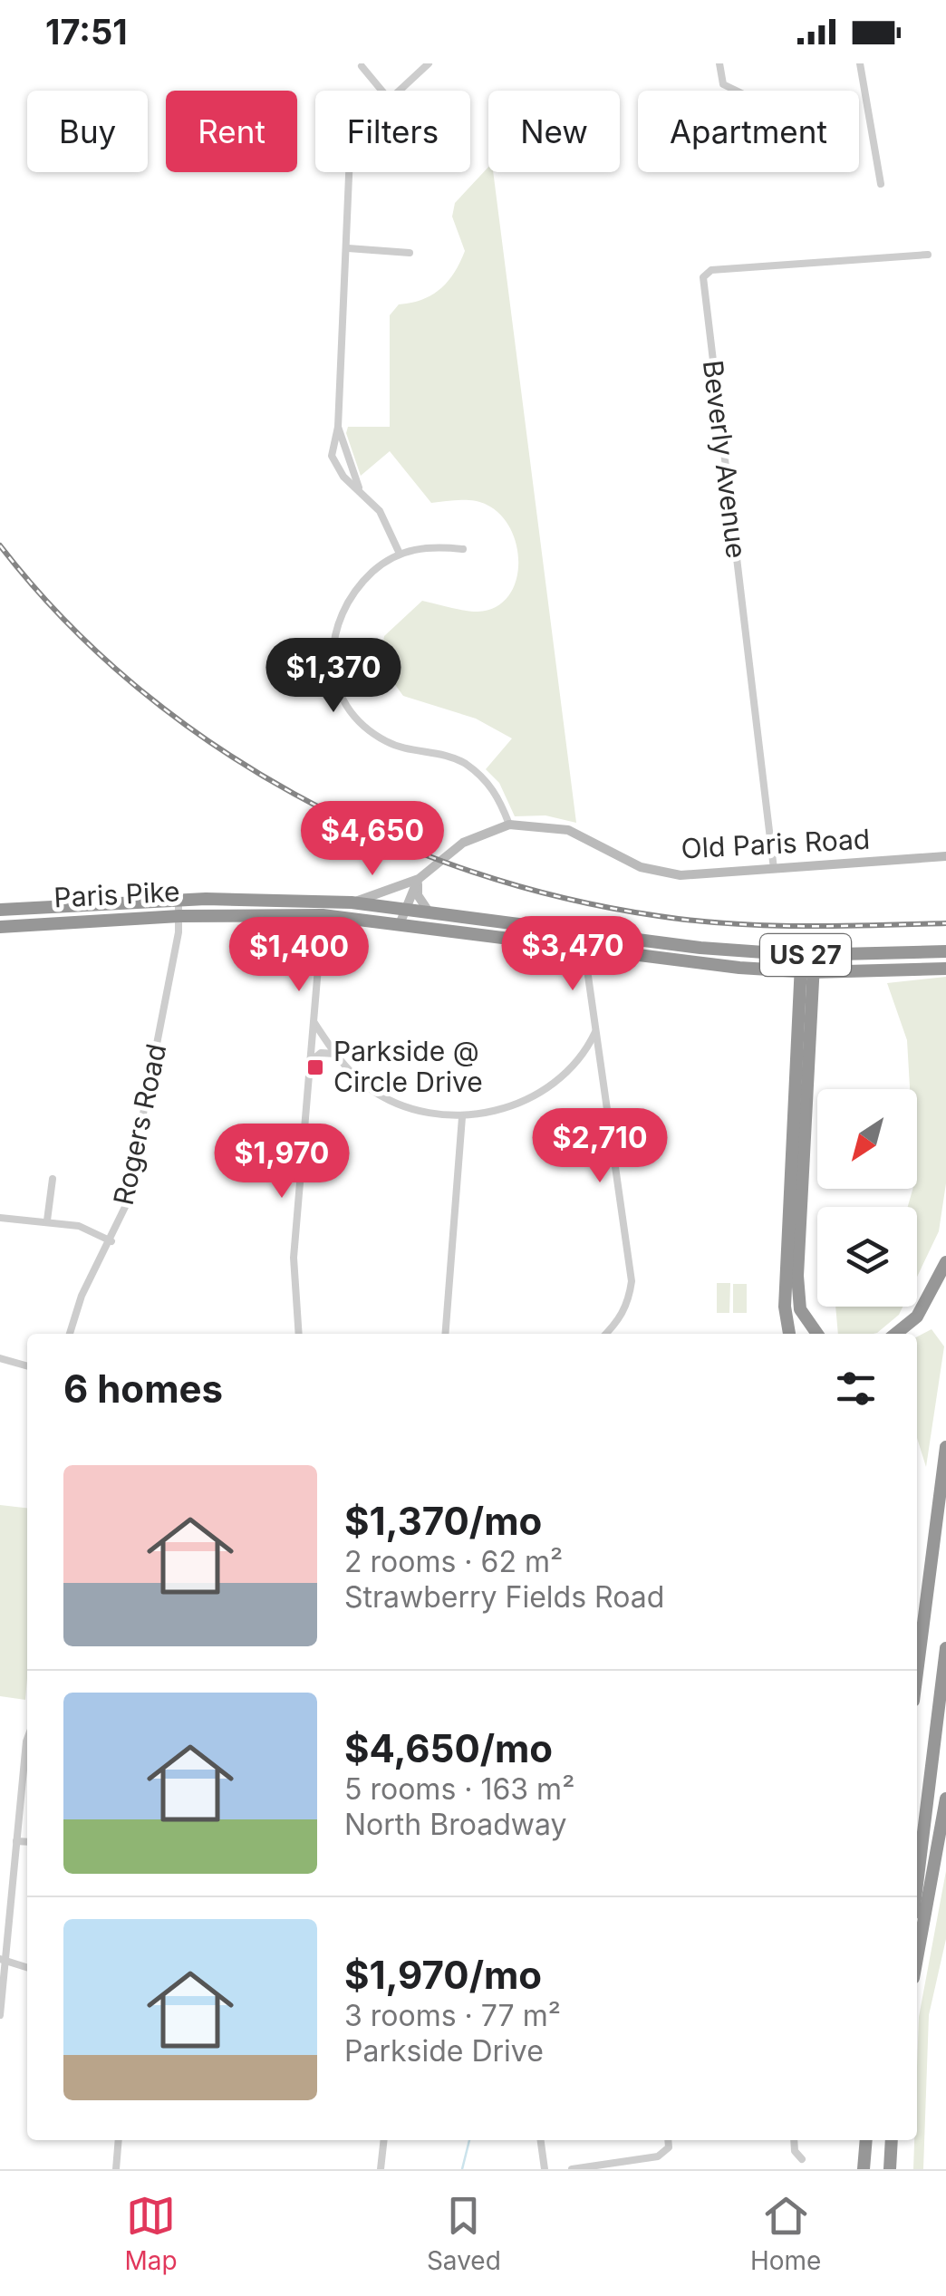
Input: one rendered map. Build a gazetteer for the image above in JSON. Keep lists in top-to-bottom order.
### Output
{
  "streets": {
    "highway": ["Paris Pike", "US 27"],
    "street": ["Beverly Avenue", "Old Paris Road", "Rogers Road"]
  },
  "crossings": [
    ["Beverly Avenue", "Old Paris Road"],
    ["Old Paris Road", "US 27"],
    ["Paris Pike", "US 27"],
    ["Paris Pike", "Rogers Road"]
  ],
  "places": {
    "transit": ["Parkside @ Circle Drive"]
  },
  "north": "bottom left",
  "page": {
    "status": "17:51",
    "chip": [
      "Buy",
      "Rent",
      "Filters",
      "New",
      "Apartment"
    ],
    "price": [
      "$1,370",
      "$4,650",
      "$3,470",
      "$1,400",
      "$2,710",
      "$1,970"
    ],
    "heading": "6 homes",
    "list": [
      {
        "name": "$1,370/mo",
        "note": "2 rooms · 62 m² · Strawberry Fields Road"
      },
      {
        "name": "$4,650/mo",
        "note": "5 rooms · 163 m² · North Broadway"
      },
      {
        "name": "$1,970/mo",
        "note": "3 rooms · 77 m² · Parkside Drive"
      }
    ],
    "tabs": ["Map", "Saved", "Home"]
  }
}
